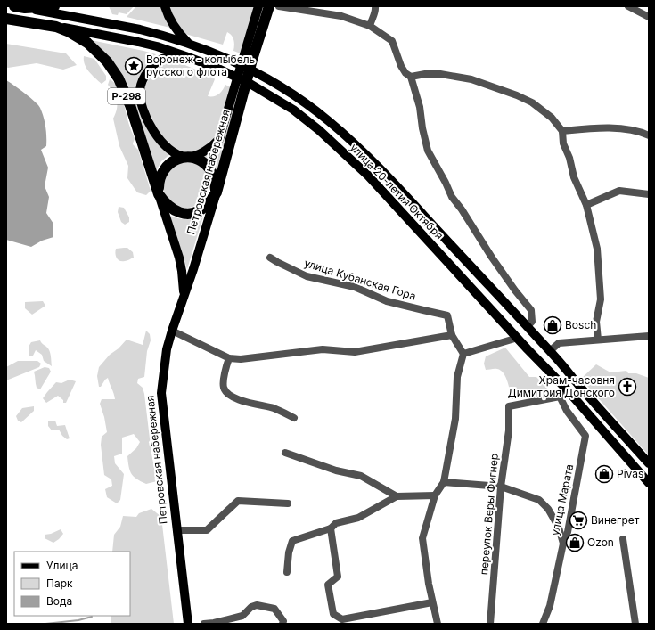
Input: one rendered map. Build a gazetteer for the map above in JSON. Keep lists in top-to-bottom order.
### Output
{
  "streets": {
    "highway": ["Р-298", "Петровская набережная"],
    "main road": ["улица 20-летия Октября"],
    "street": ["улица Кубанская Гора", "улица Марата", "переулок Веры Фигнер"]
  },
  "crossings": [
    ["Р-298", "Петровская набережная"],
    ["Р-298", "улица 20-летия Октября"],
    ["улица Марата", "переулок Веры Фигнер"]
  ],
  "places": {
    "place": ["Воронеж - колыбель русского флота"],
    "shop": ["Bosch", "Pivas", "Ozon"],
    "church": ["Храм-часовня Димитрия Донского"],
    "supermarket": ["Винегрет"]
  },
  "legend": ["Улица", "Парк", "Вода"]
}
